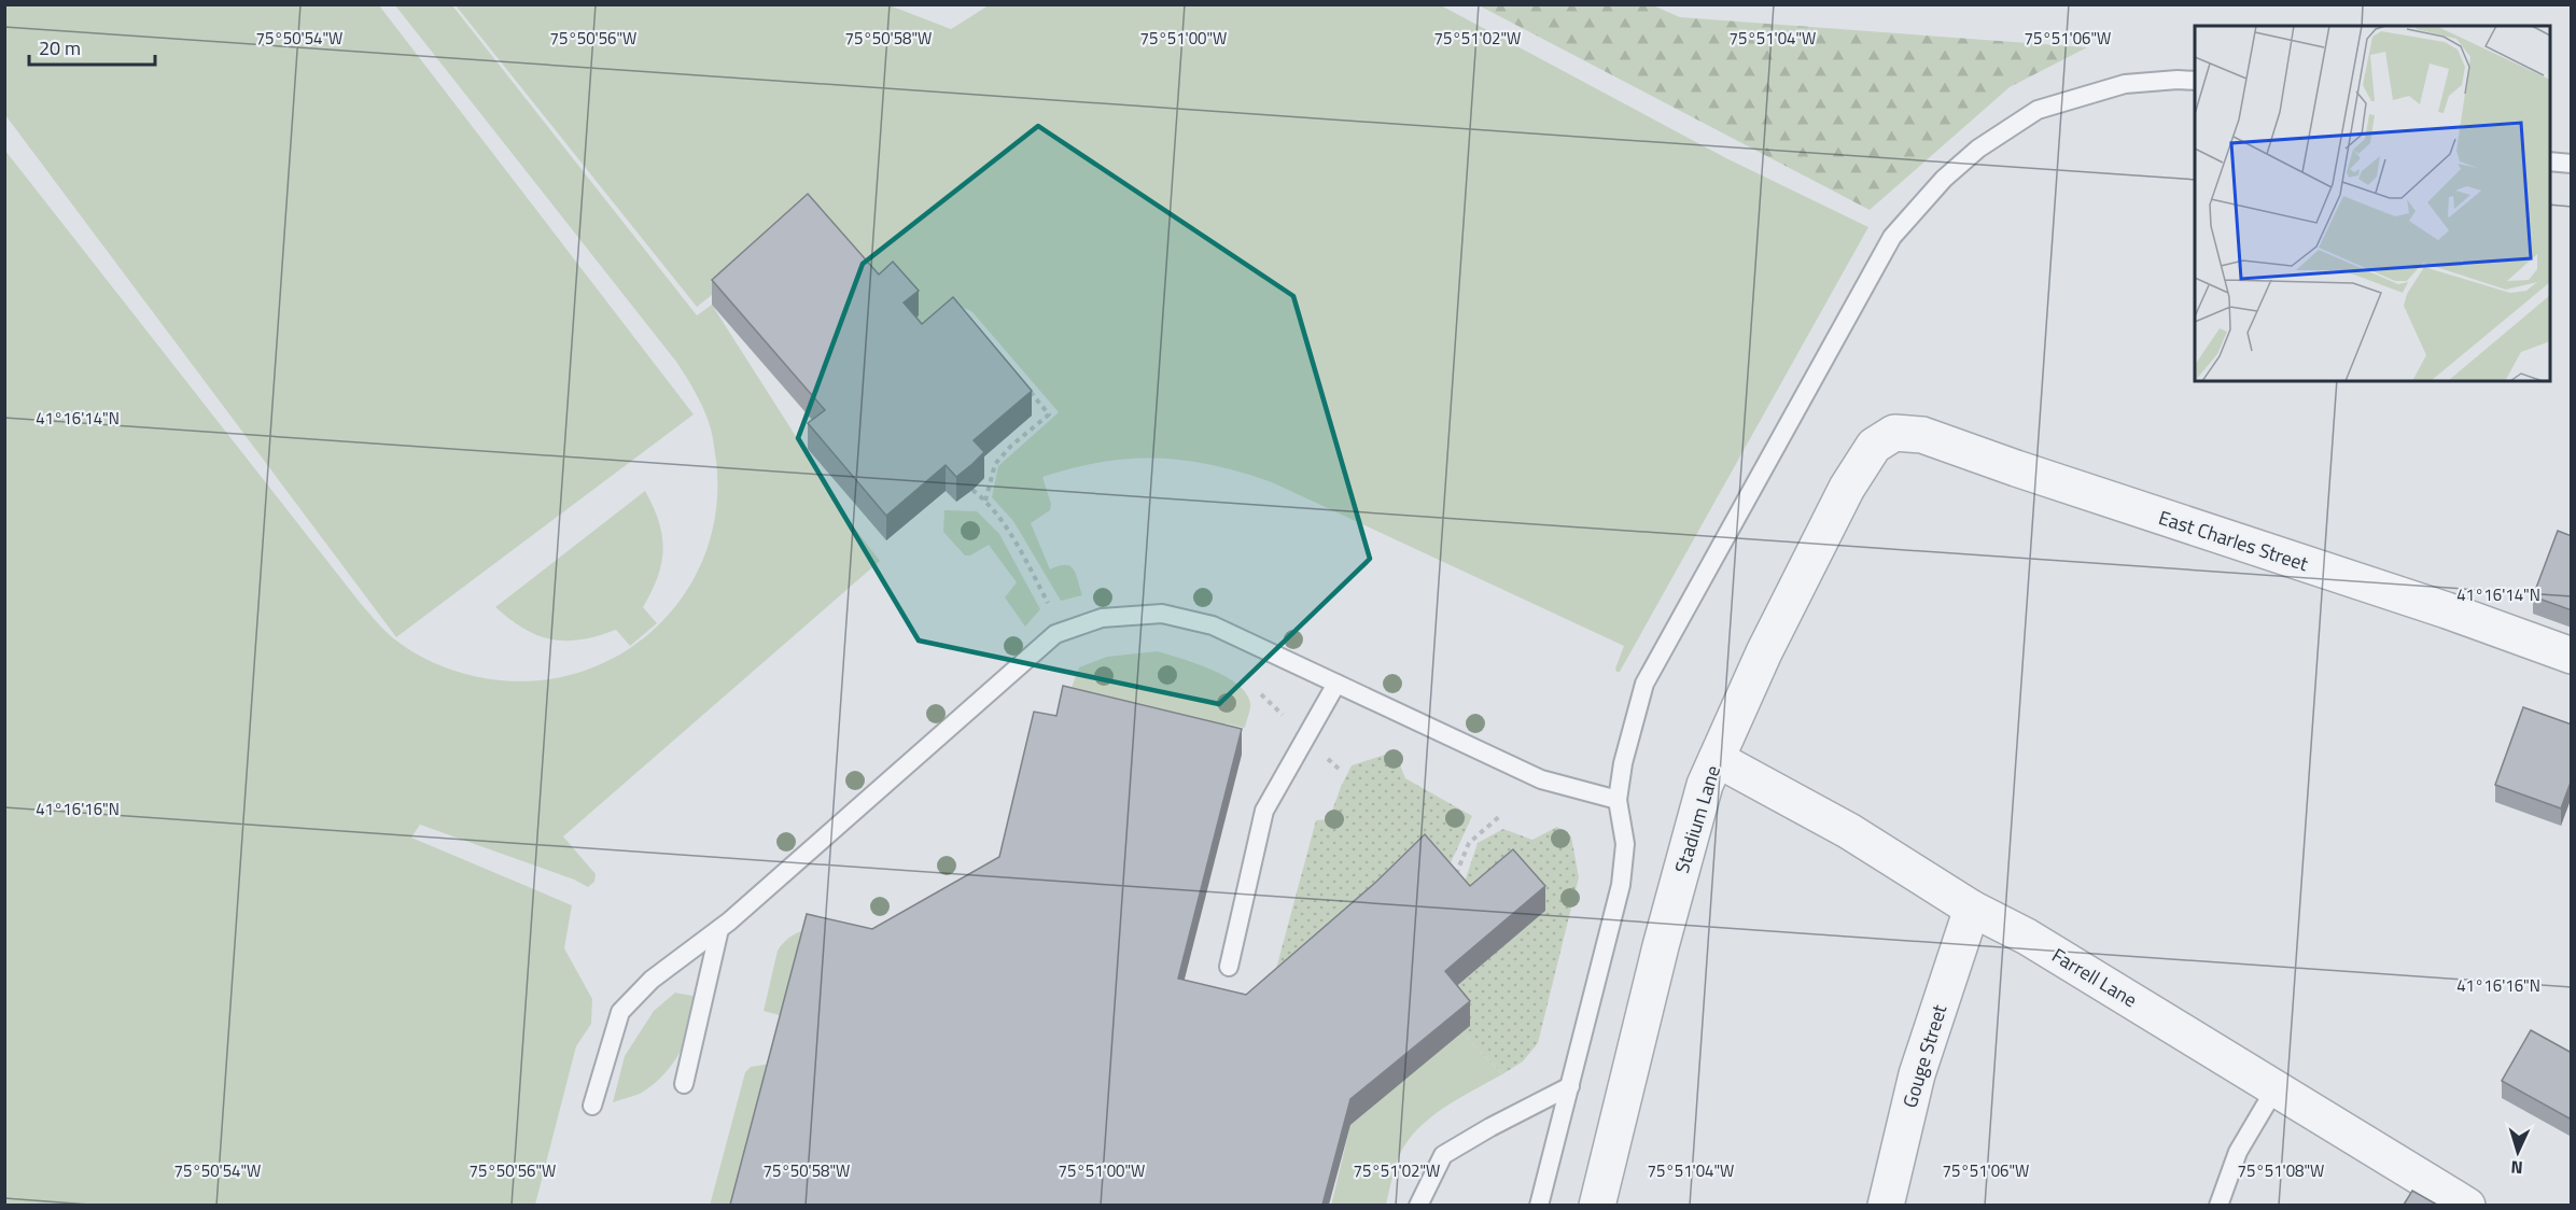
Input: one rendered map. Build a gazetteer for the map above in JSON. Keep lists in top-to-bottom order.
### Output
{
  "streets": {
    "street": [
      "East Charles Street",
      "Stadium Lane",
      "Farrell Lane",
      "Gouge Street"
    ]
  },
  "crossings": [
    ["East Charles Street", "Stadium Lane"],
    ["Stadium Lane", "Farrell Lane"],
    ["Farrell Lane", "Gouge Street"]
  ],
  "scale_bar": "20 m",
  "north": "bottom",
  "coordinates": [
    "75°50'54\"W",
    "75°50'56\"W",
    "75°50'58\"W",
    "75°51'00\"W",
    "75°51'02\"W",
    "75°51'04\"W",
    "75°51'06\"W",
    "41°16'14\"N",
    "41°16'16\"N",
    "75°51'08\"W"
  ]
}
